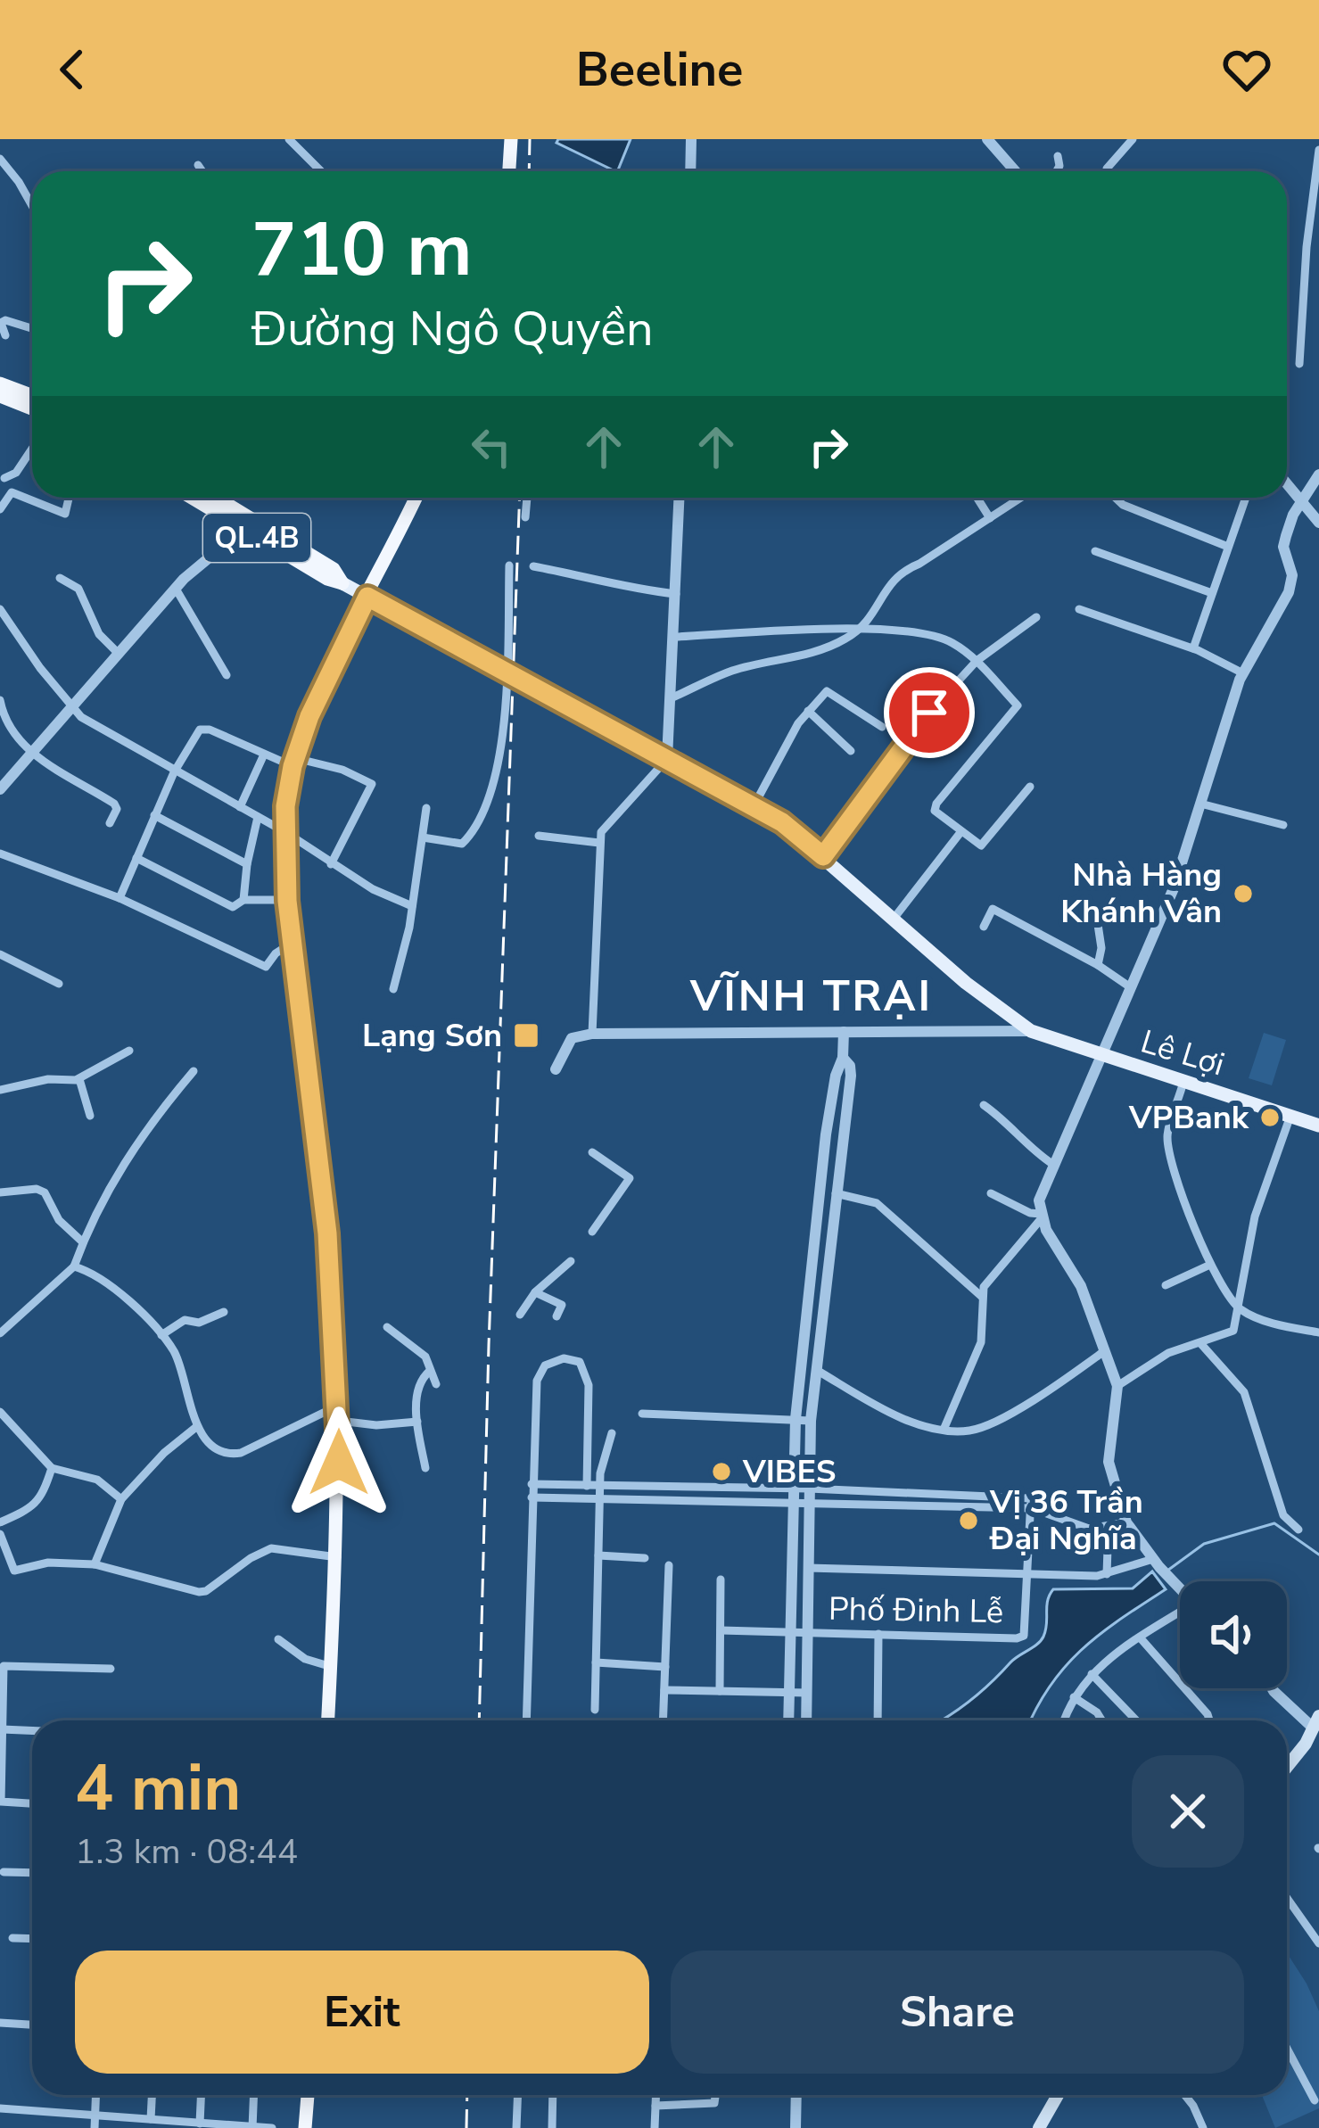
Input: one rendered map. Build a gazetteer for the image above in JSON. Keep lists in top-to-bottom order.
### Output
{
  "streets": {
    "highway": ["QL.4B"],
    "main road": ["Lê Lợi"],
    "street": ["Phố Đinh Lễ"]
  },
  "crossings": [
    ["QL.4B", "Lê Lợi"]
  ],
  "districts": ["VĨNH TRẠI"],
  "places": {
    "other": [
      "Nhà Hàng Khánh Vân",
      "VPBank",
      "VIBES",
      "Vị 36 Trần Đại Nghĩa"
    ],
    "transit": ["Lạng Sơn"]
  },
  "page": {
    "header": "Beeline",
    "turn": ["710 m", "Đường Ngô Quyền"],
    "heading": ["4 min", "1.3 km · 08:44"],
    "buttons": ["Exit", "Share"]
  }
}
